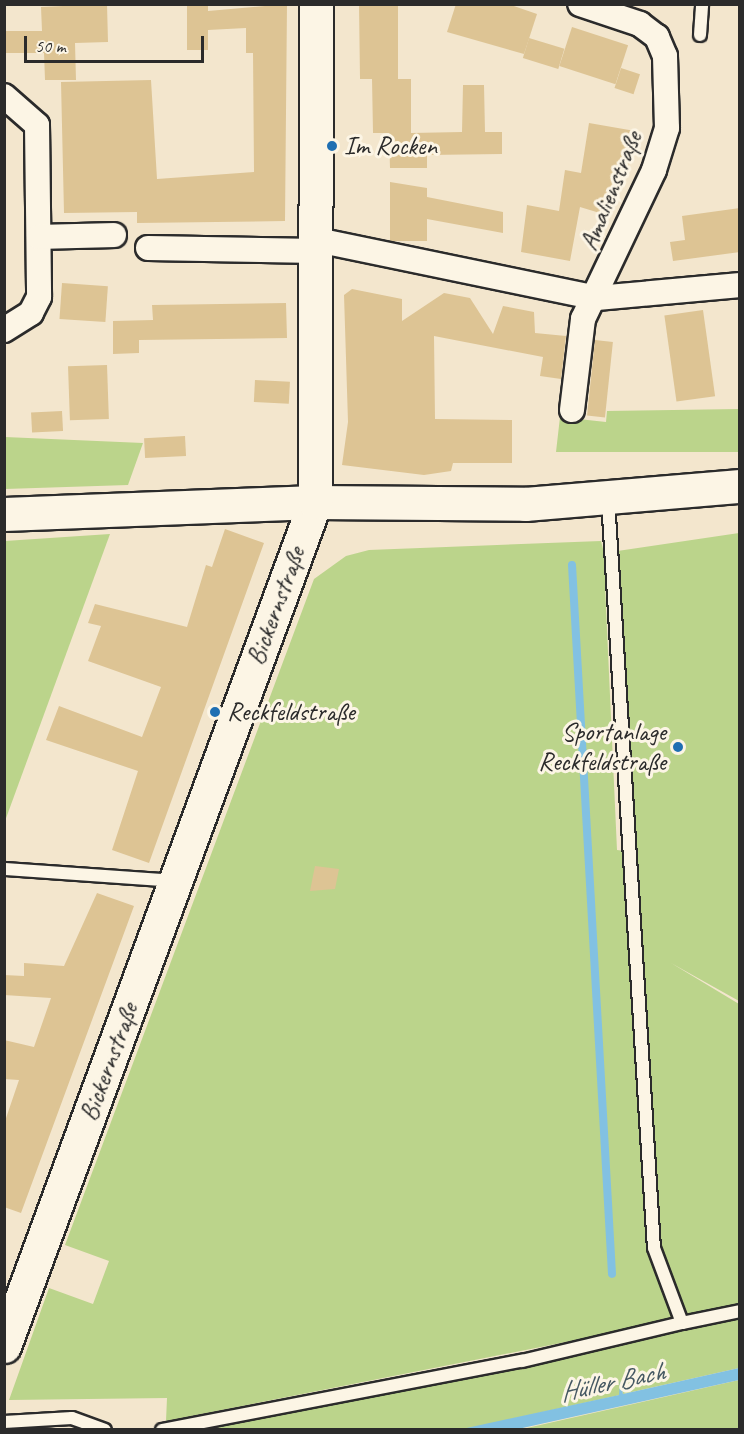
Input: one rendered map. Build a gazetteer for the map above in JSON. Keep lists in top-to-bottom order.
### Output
{
  "streets": {
    "street": ["Amalienstraße", "Bickernstraße"]
  },
  "water": ["Hüller Bach"],
  "places": ["Im Rocken", "Reckfeldstraße", "Sportanlage Reckfeldstraße"],
  "scale_bar": "50 m"
}
